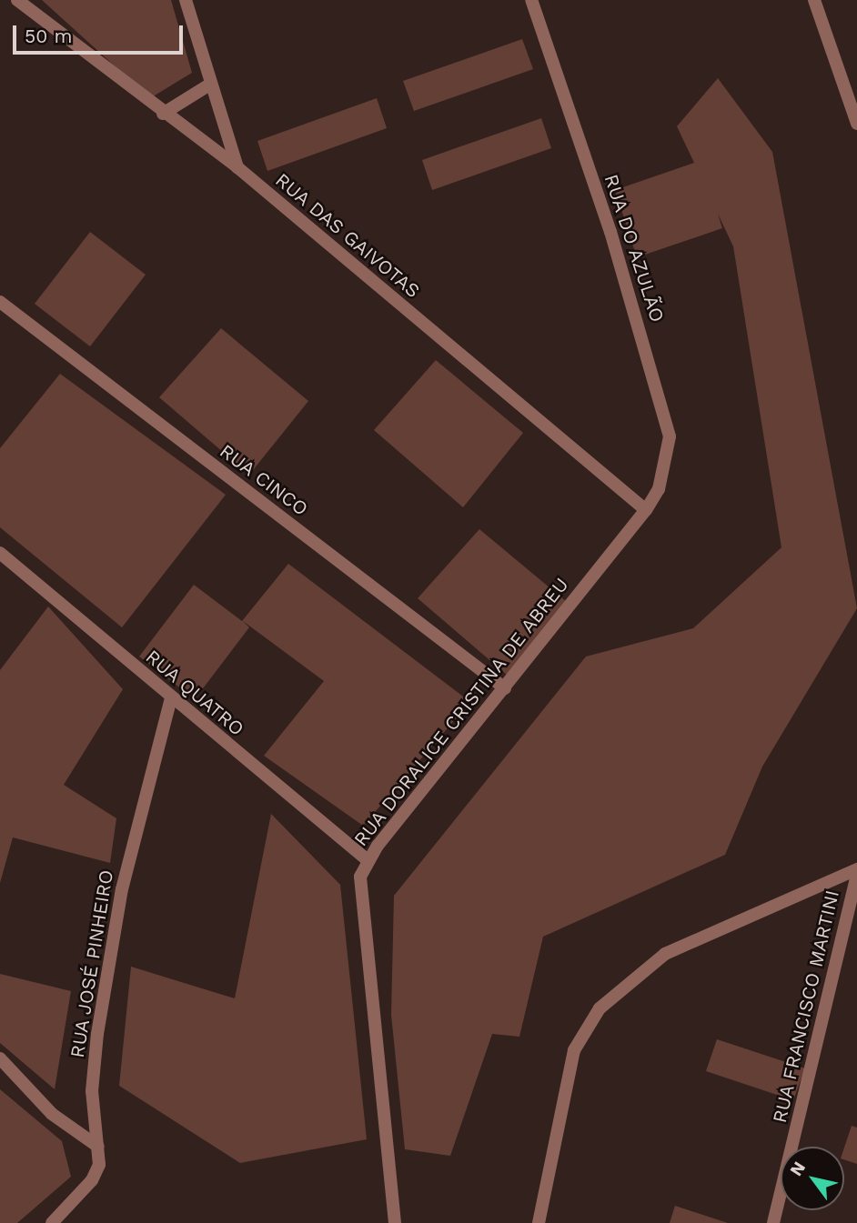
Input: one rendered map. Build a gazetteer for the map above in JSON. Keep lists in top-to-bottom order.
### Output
{
  "streets": {
    "street": [
      "RUA DAS GAIVOTAS",
      "RUA DO AZULÃO",
      "RUA CINCO",
      "RUA QUATRO",
      "RUA DORALICE CRISTINA DE ABREU",
      "RUA JOSÉ PINHEIRO",
      "RUA FRANCISCO MARTINI"
    ]
  },
  "crossings": [
    ["RUA DAS GAIVOTAS", "RUA DO AZULÃO"],
    ["RUA DAS GAIVOTAS", "RUA DORALICE CRISTINA DE ABREU"],
    ["RUA DO AZULÃO", "RUA DORALICE CRISTINA DE ABREU"],
    ["RUA CINCO", "RUA DORALICE CRISTINA DE ABREU"],
    ["RUA QUATRO", "RUA DORALICE CRISTINA DE ABREU"],
    ["RUA QUATRO", "RUA JOSÉ PINHEIRO"]
  ],
  "scale_bar": "50 m",
  "north": "top left"
}
